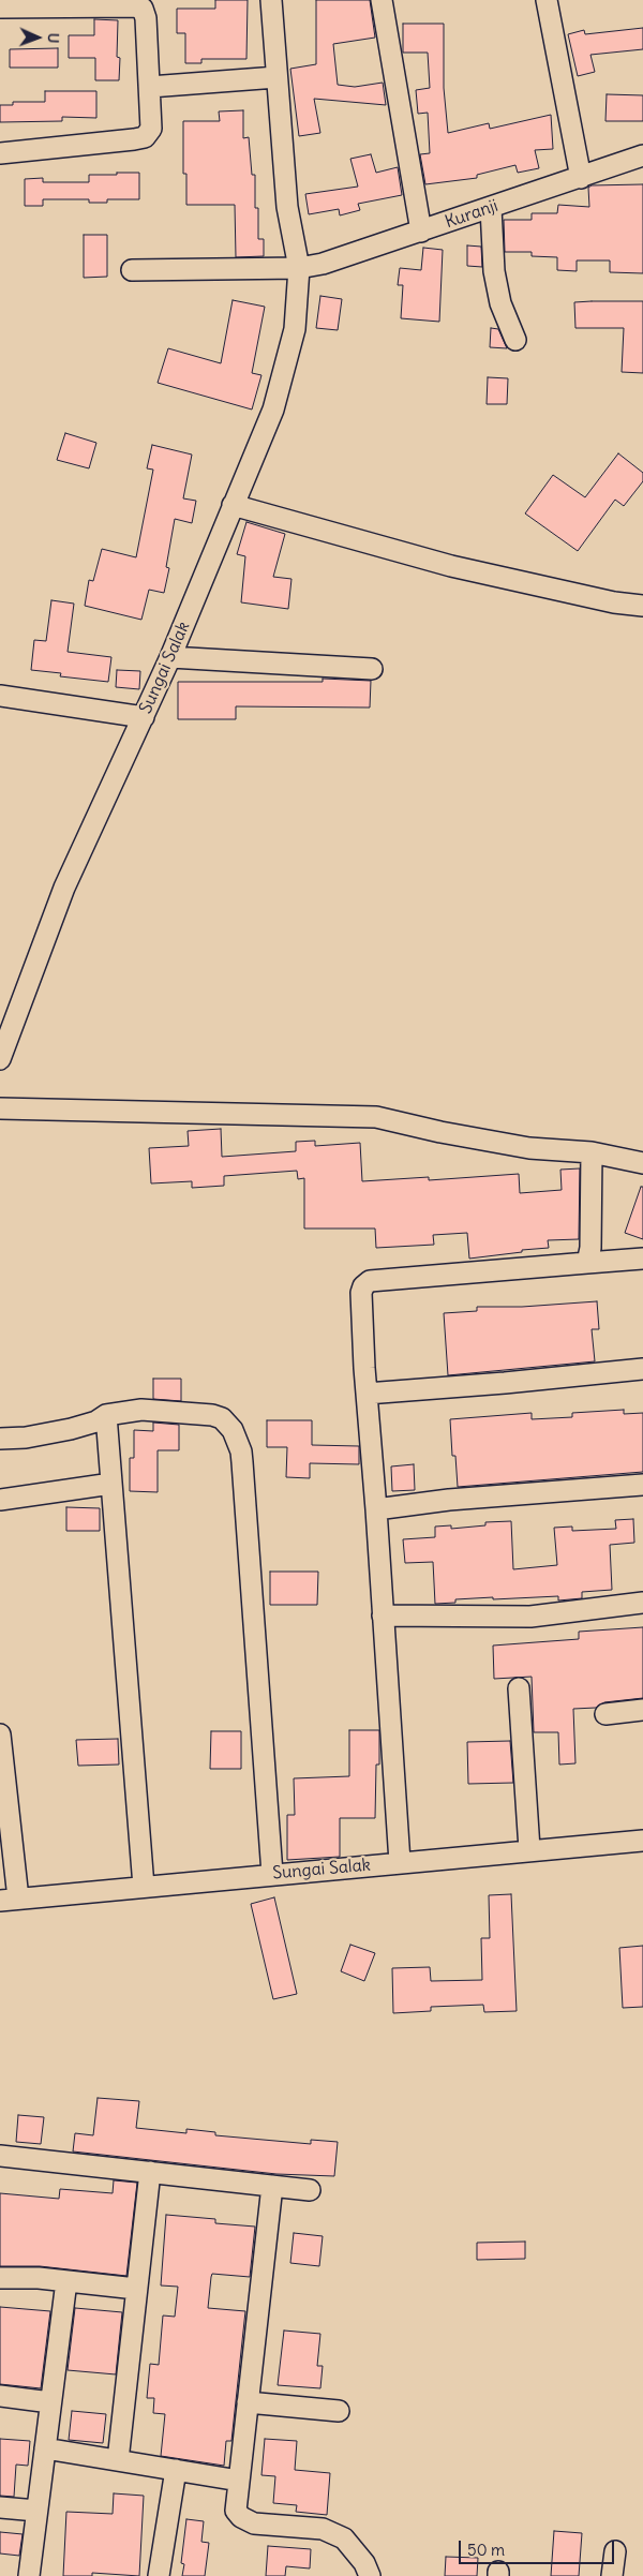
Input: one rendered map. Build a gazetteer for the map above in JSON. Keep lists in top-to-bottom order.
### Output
{
  "streets": {
    "street": ["Kuranji", "Sungai Salak"]
  },
  "crossings": [
    ["Kuranji", "Sungai Salak"]
  ],
  "scale_bar": "50 m",
  "north": "right"
}
